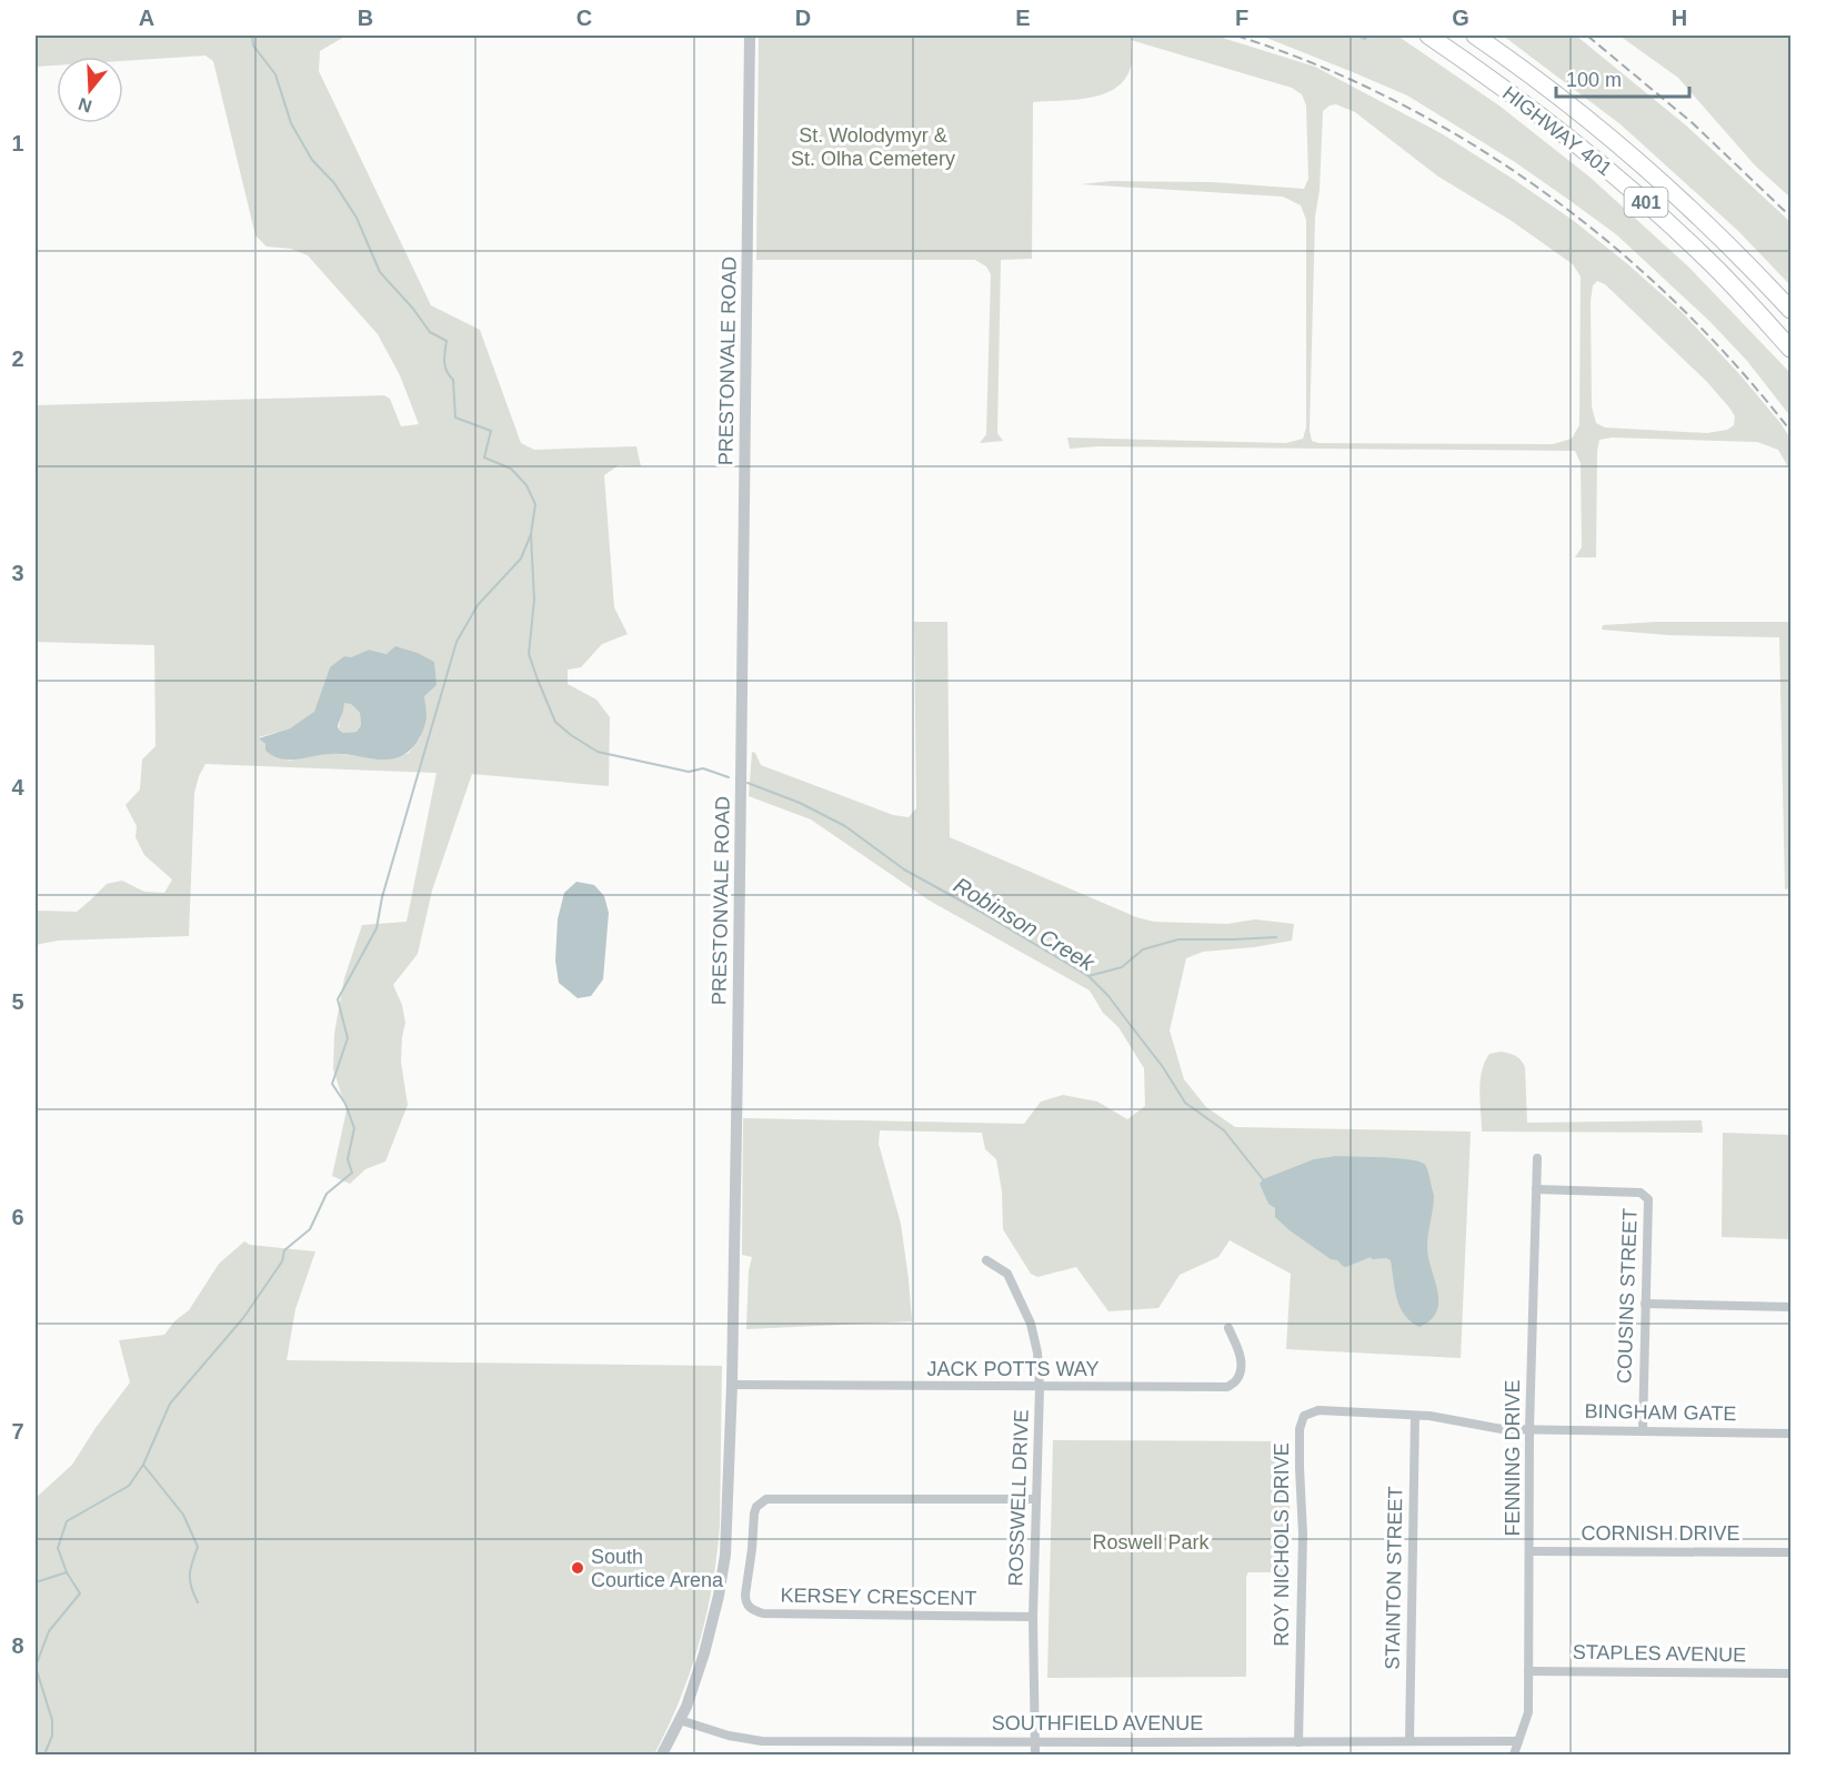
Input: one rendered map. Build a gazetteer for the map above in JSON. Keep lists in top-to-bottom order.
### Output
{
  "streets": {
    "highway": ["HIGHWAY 401", "401"],
    "street": [
      "PRESTONVALE ROAD",
      "COUSINS STREET",
      "JACK POTTS WAY",
      "BINGHAM GATE",
      "FENNING DRIVE",
      "ROSSWELL DRIVE",
      "CORNISH DRIVE",
      "ROY NICHOLS DRIVE",
      "STAINTON STREET",
      "KERSEY CRESCENT",
      "STAPLES AVENUE",
      "SOUTHFIELD AVENUE"
    ]
  },
  "crossings": [
    ["PRESTONVALE ROAD", "JACK POTTS WAY"],
    ["PRESTONVALE ROAD", "SOUTHFIELD AVENUE"],
    ["COUSINS STREET", "BINGHAM GATE"],
    ["COUSINS STREET", "FENNING DRIVE"],
    ["JACK POTTS WAY", "ROSSWELL DRIVE"],
    ["BINGHAM GATE", "FENNING DRIVE"],
    ["BINGHAM GATE", "ROY NICHOLS DRIVE"],
    ["FENNING DRIVE", "CORNISH DRIVE"],
    ["FENNING DRIVE", "ROY NICHOLS DRIVE"],
    ["FENNING DRIVE", "STAPLES AVENUE"],
    ["FENNING DRIVE", "SOUTHFIELD AVENUE"],
    ["ROSSWELL DRIVE", "KERSEY CRESCENT"],
    ["ROSSWELL DRIVE", "SOUTHFIELD AVENUE"],
    ["ROY NICHOLS DRIVE", "STAINTON STREET"],
    ["ROY NICHOLS DRIVE", "SOUTHFIELD AVENUE"],
    ["STAINTON STREET", "SOUTHFIELD AVENUE"]
  ],
  "water": ["Robinson Creek"],
  "parks": ["St. Wolodymyr & St. Olha Cemetery", "Roswell Park"],
  "places": ["South Courtice Arena"],
  "scale_bar": "100 m",
  "north": "bottom",
  "grid": {
    "columns": [
      "A",
      "B",
      "C",
      "D",
      "E",
      "F",
      "G",
      "H"
    ],
    "rows": [
      "1",
      "2",
      "3",
      "4",
      "5",
      "6",
      "7",
      "8"
    ]
  }
}
